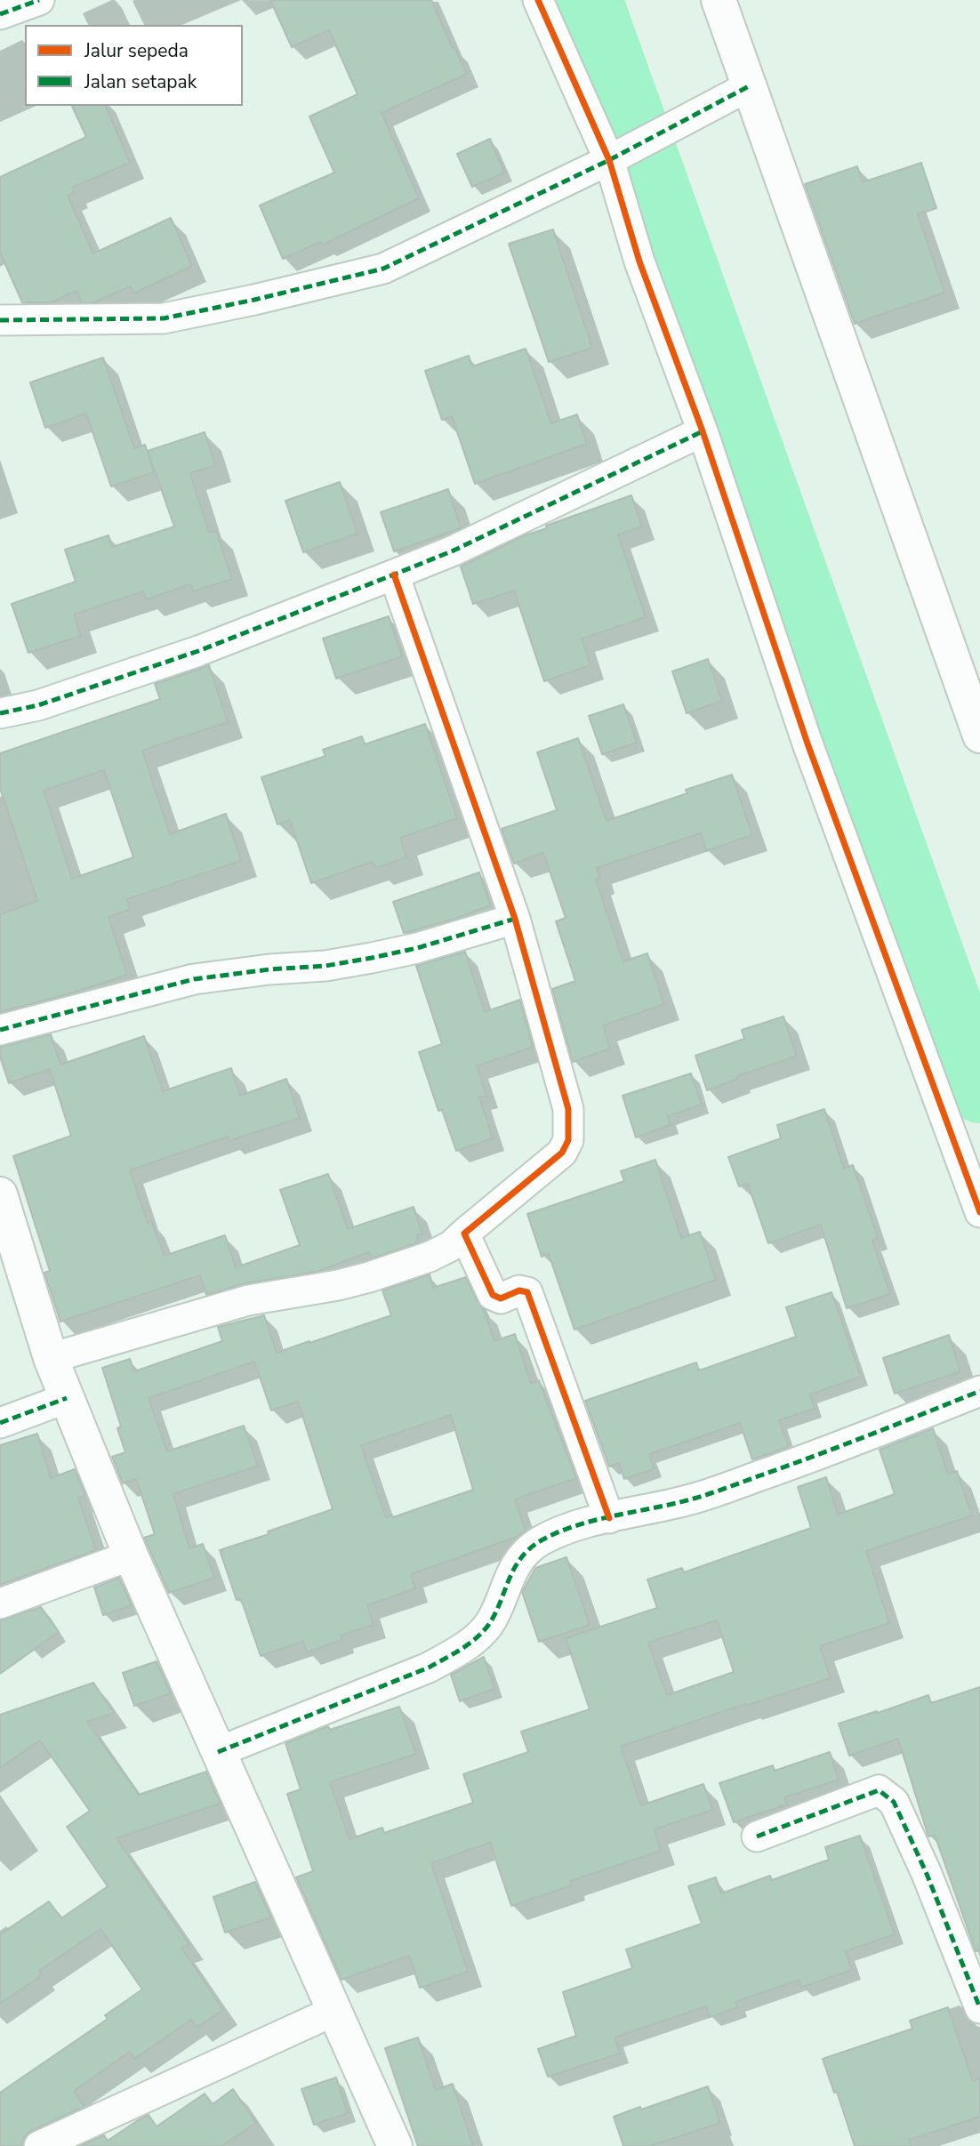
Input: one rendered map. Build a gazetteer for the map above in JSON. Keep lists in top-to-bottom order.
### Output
{
  "legend": ["Jalur sepeda", "Jalan setapak"]
}
